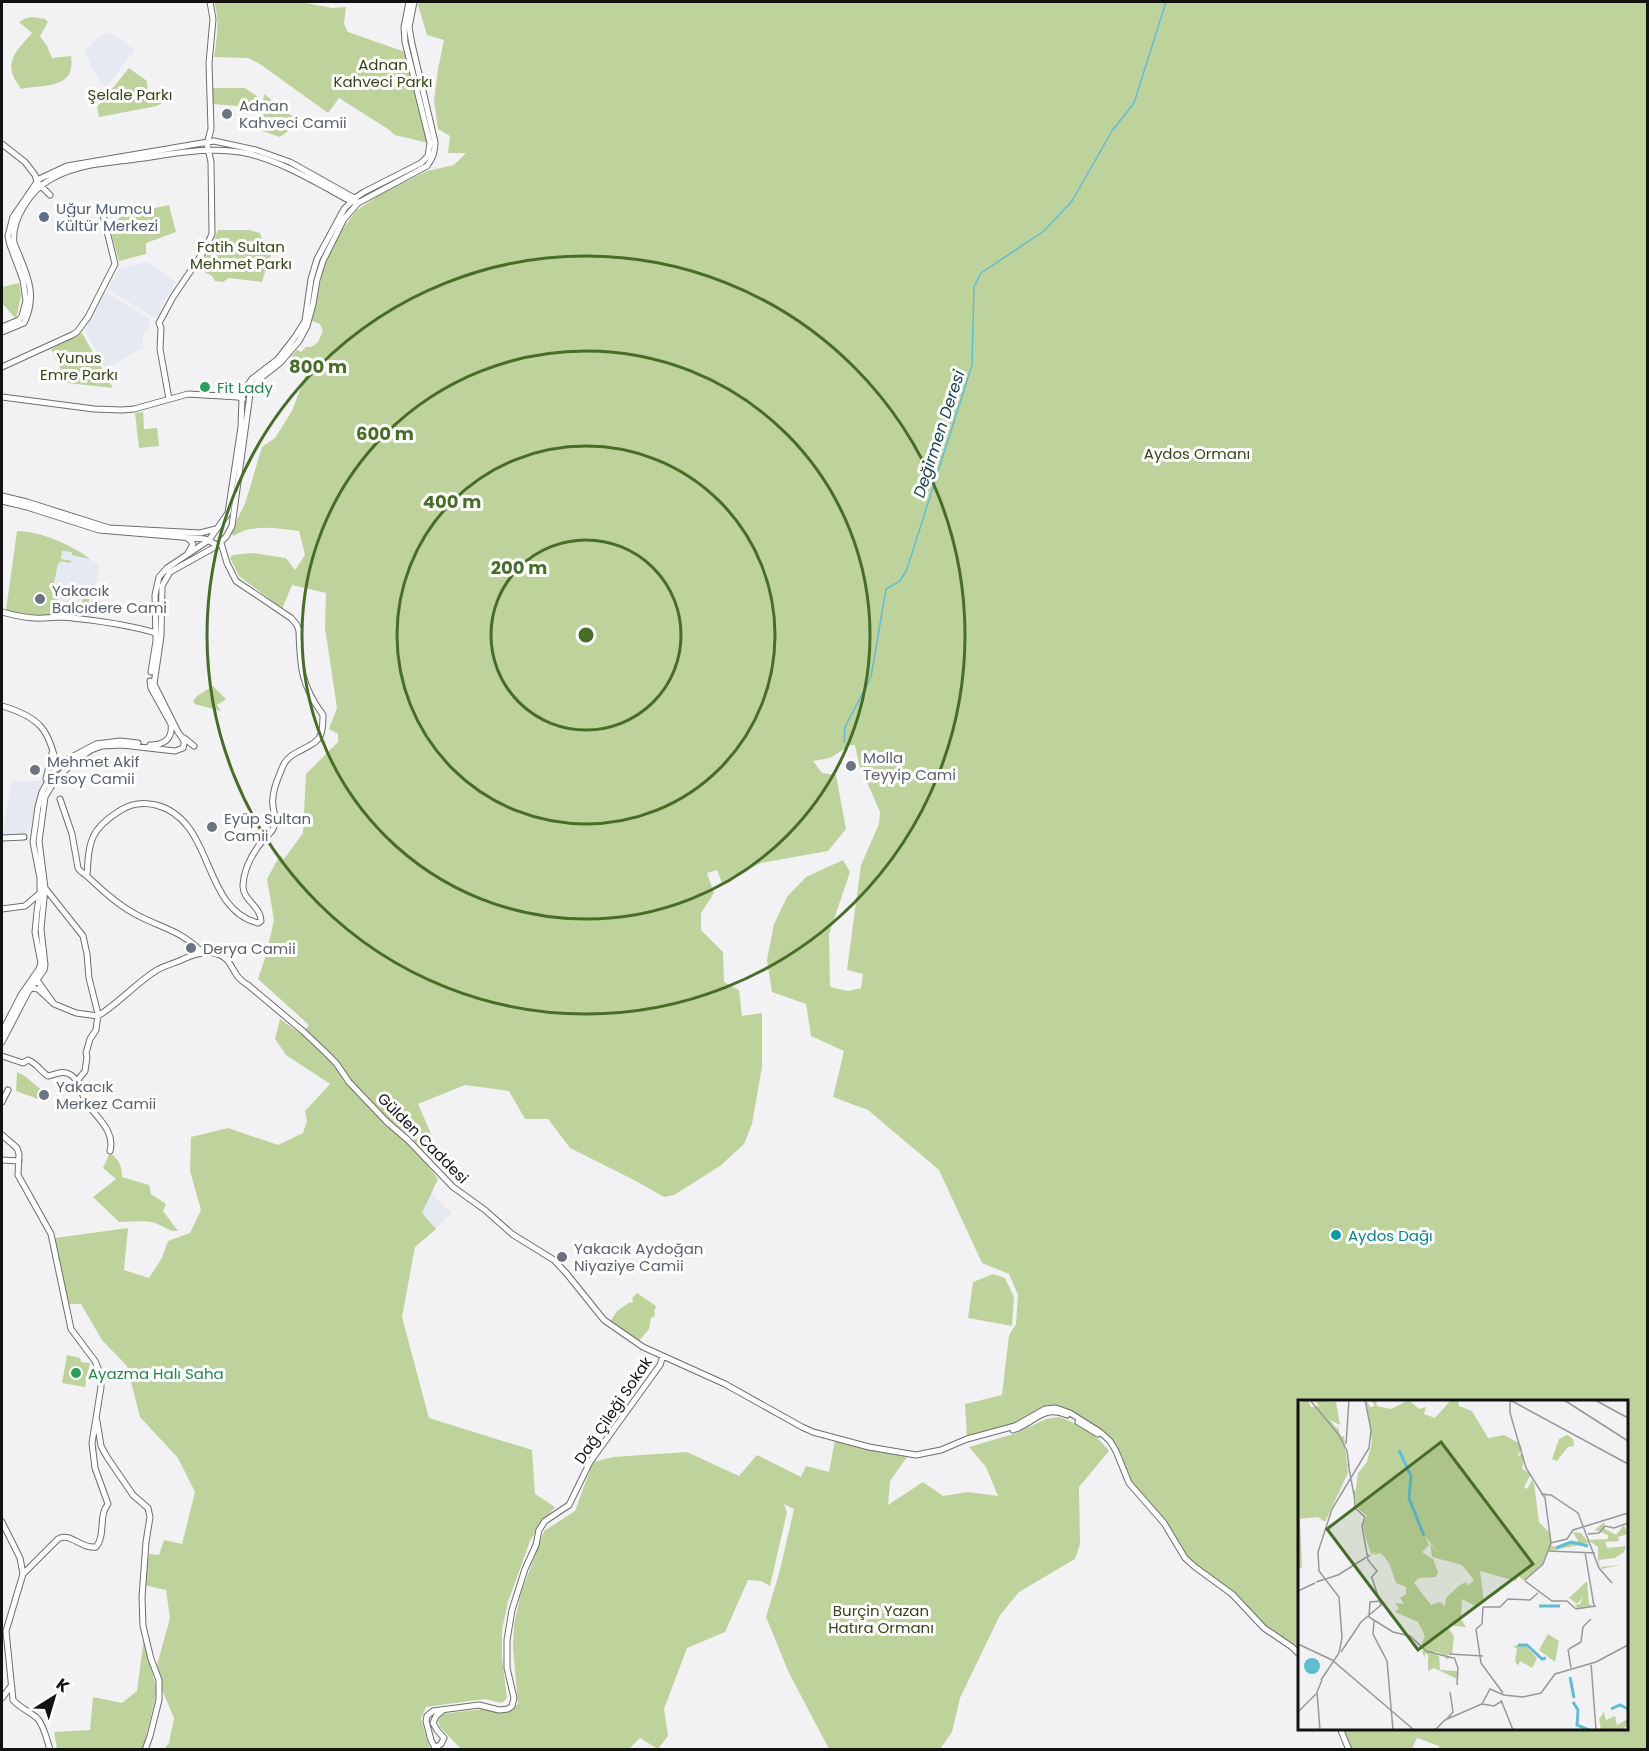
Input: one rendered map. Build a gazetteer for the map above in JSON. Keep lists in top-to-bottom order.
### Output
{
  "streets": {
    "street": ["Gülden Caddesi", "Dağ Çileği Sokak"]
  },
  "crossings": [
    ["Gülden Caddesi", "Dağ Çileği Sokak"]
  ],
  "water": ["Değirmen Deresi"],
  "parks": [
    "Adnan Kahveci Parkı",
    "Şelale Parkı",
    "Fatih Sultan Mehmet Parkı",
    "Yunus Emre Parkı",
    "Aydos Ormanı",
    "Burçin Yazan Hatıra Ormanı"
  ],
  "places": [
    "Adnan Kahveci Camii",
    "Uğur Mumcu Kültür Merkezi",
    "Fit Lady",
    "Yakacık Balcıdere Cami",
    "Molla Teyyip Cami",
    "Mehmet Akif Ersoy Camii",
    "Eyüp Sultan Camii",
    "Derya Camii",
    "Yakacık Merkez Camii",
    "Aydos Dağı",
    "Yakacık Aydoğan Niyaziye Camii",
    "Ayazma Halı Saha"
  ],
  "north": "top right",
  "rings": [
    "800 m",
    "600 m",
    "400 m",
    "200 m"
  ]
}
